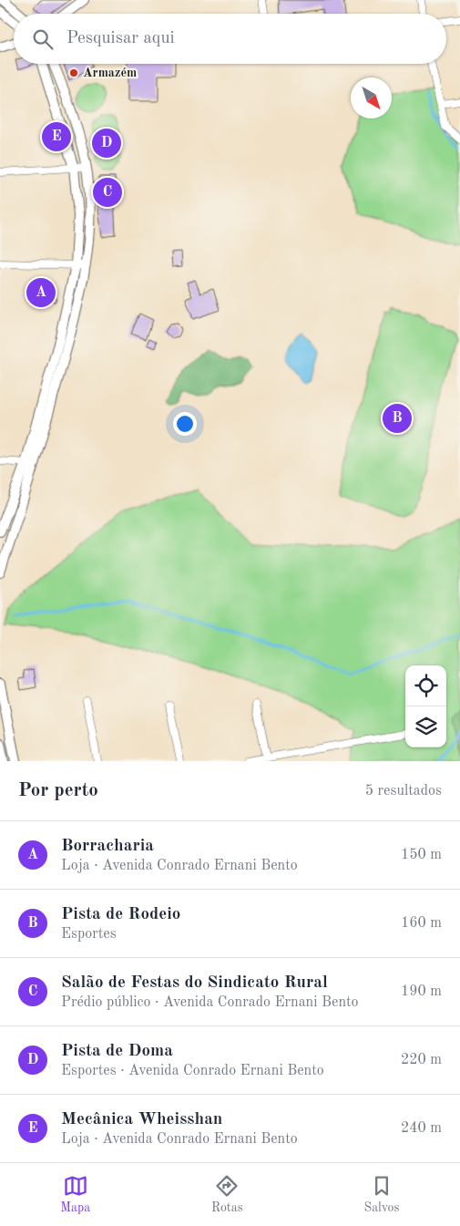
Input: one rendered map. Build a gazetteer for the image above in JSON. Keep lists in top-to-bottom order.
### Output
{
  "places": ["Armazém"],
  "north": "bottom right",
  "page": {
    "search": "Pesquisar aqui",
    "pins": [
      "E",
      "D",
      "C",
      "A",
      "B"
    ],
    "heading": ["Por perto", "5 resultados"],
    "list": [
      {
        "mark": "A",
        "name": "Borracharia",
        "note": "Loja · Avenida Conrado Ernani Bento",
        "value": "150 m"
      },
      {
        "mark": "B",
        "name": "Pista de Rodeio",
        "note": "Esportes",
        "value": "160 m"
      },
      {
        "mark": "C",
        "name": "Salão de Festas do Sindicato Rural",
        "note": "Prédio público · Avenida Conrado Ernani Bento",
        "value": "190 m"
      },
      {
        "mark": "D",
        "name": "Pista de Doma",
        "note": "Esportes · Avenida Conrado Ernani Bento",
        "value": "220 m"
      },
      {
        "mark": "E",
        "name": "Mecânica Wheisshan",
        "note": "Loja · Avenida Conrado Ernani Bento",
        "value": "240 m"
      }
    ],
    "nav": ["Mapa", "Rotas", "Salvos"]
  }
}
